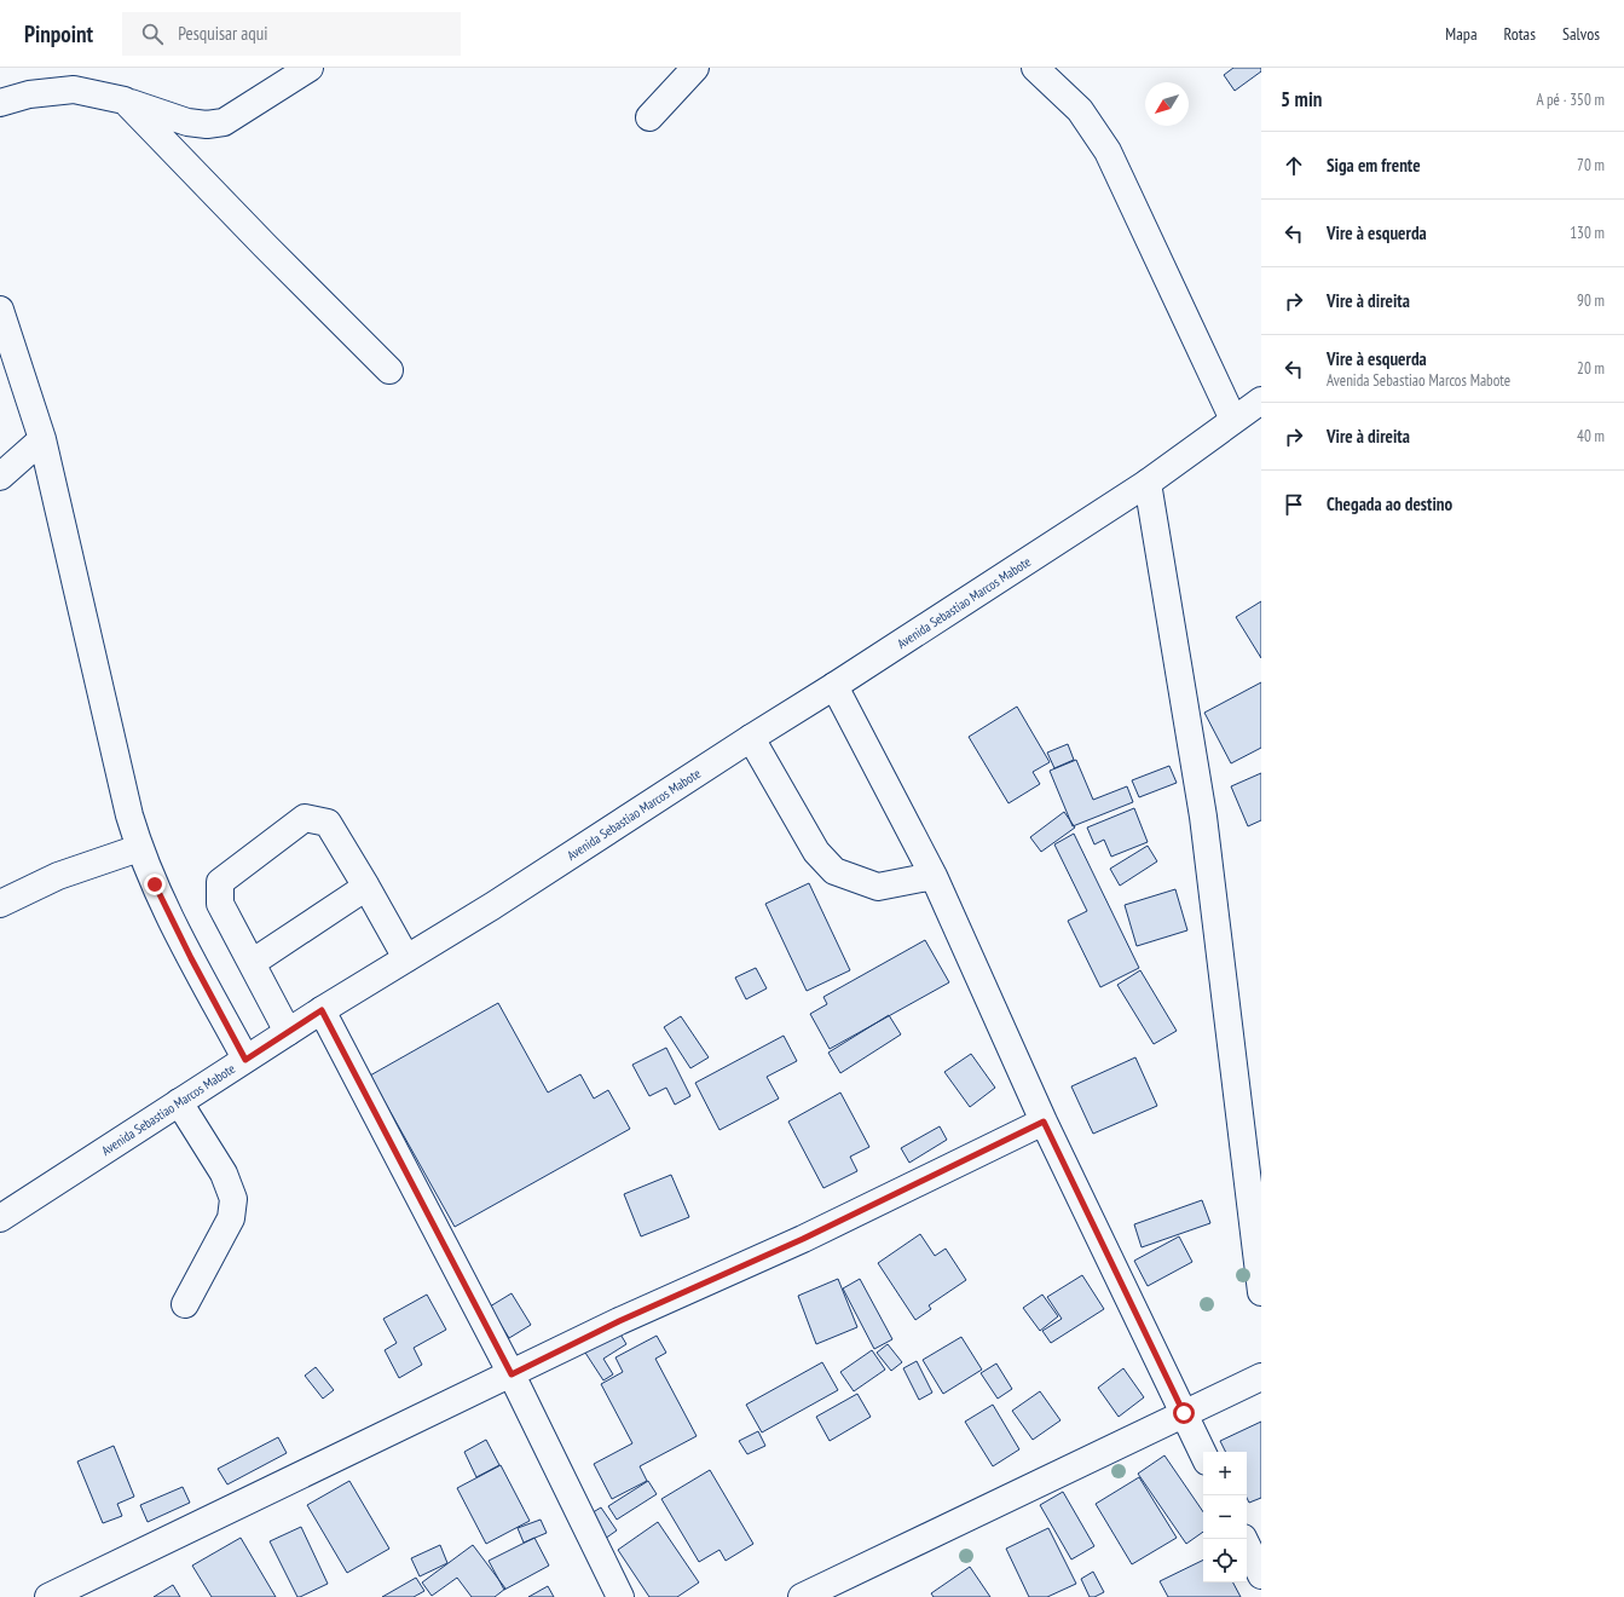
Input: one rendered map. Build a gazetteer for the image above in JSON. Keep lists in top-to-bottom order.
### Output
{
  "streets": {
    "street": ["Avenida Sebastiao Marcos Mabote"]
  },
  "north": "bottom left",
  "page": {
    "header": "Pinpoint",
    "search": "Pesquisar aqui",
    "nav": ["Mapa", "Rotas", "Salvos"],
    "heading": ["5 min", "A pé · 350 m"],
    "list": [
      ["Siga em frente", "70 m"],
      ["Vire à esquerda", "130 m"],
      ["Vire à direita", "90 m"],
      ["Vire à esquerda", "Avenida Sebastiao Marcos Mabote", "20 m"],
      ["Vire à direita", "40 m"],
      "Chegada ao destino"
    ],
    "map_buttons": ["+", "−"]
  }
}
